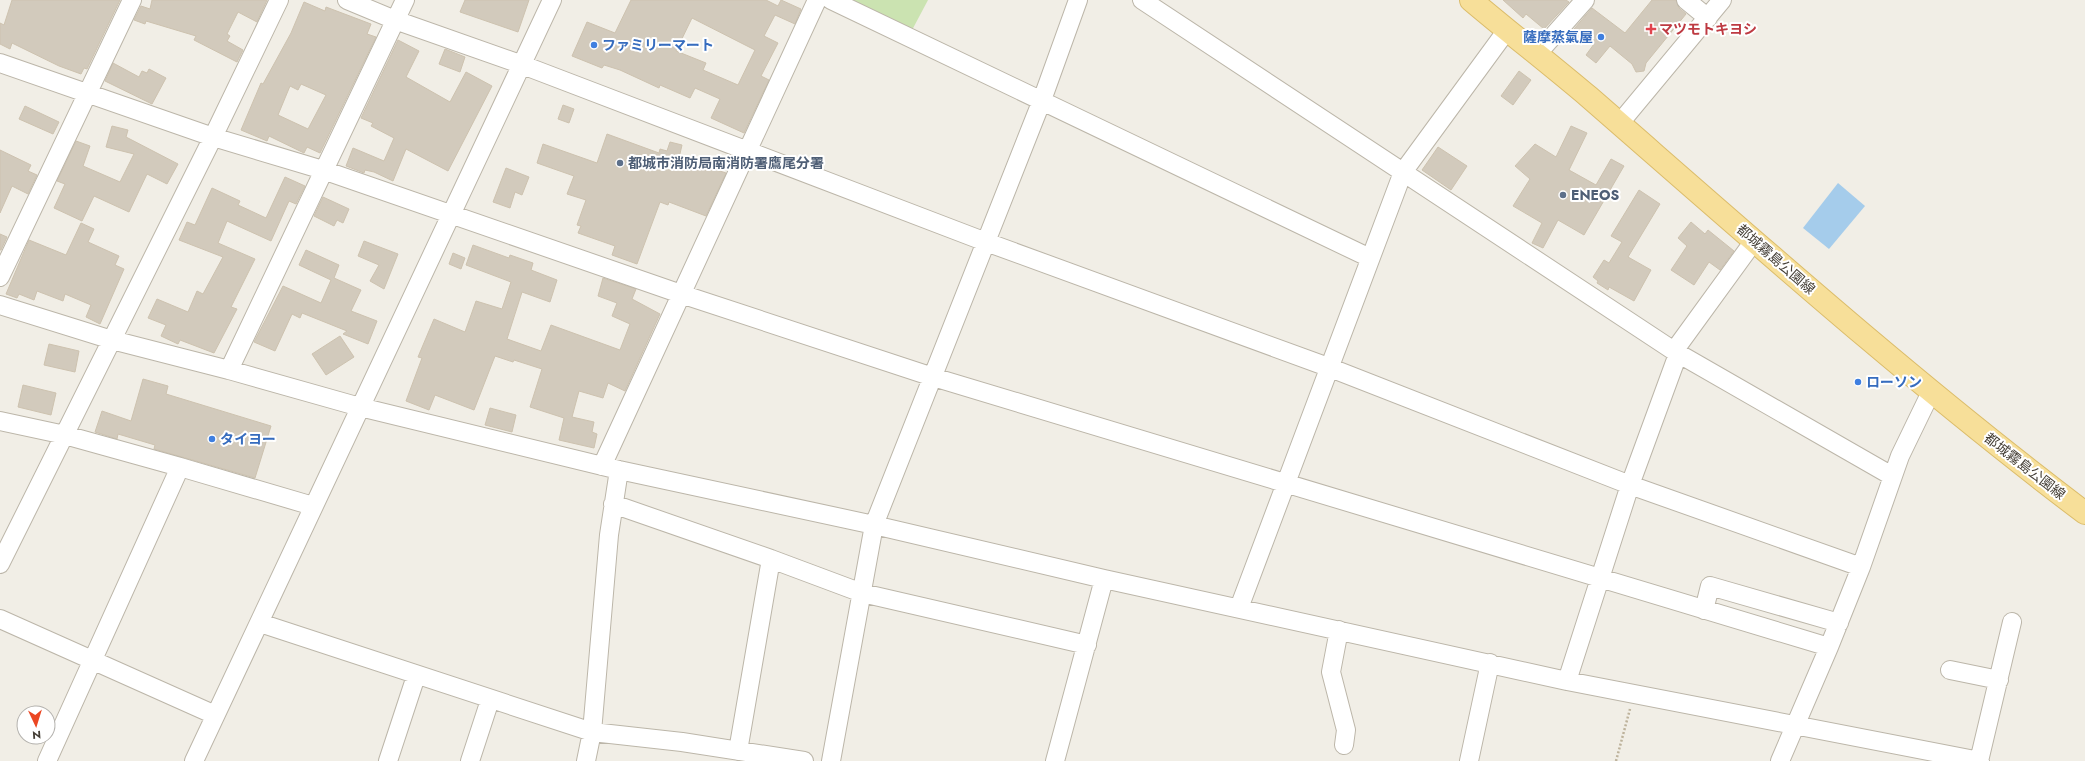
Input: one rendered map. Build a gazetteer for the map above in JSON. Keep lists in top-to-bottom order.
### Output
{
  "streets": {
    "main road": ["都城霧島公園線"]
  },
  "places": {
    "health": ["マツモトキヨシ"],
    "other": [
      "薩摩蒸氣屋",
      "ファミリーマート",
      "都城市消防局南消防署鷹尾分署",
      "ENEOS",
      "ローソン",
      "タイヨー"
    ]
  },
  "north": "bottom"
}
